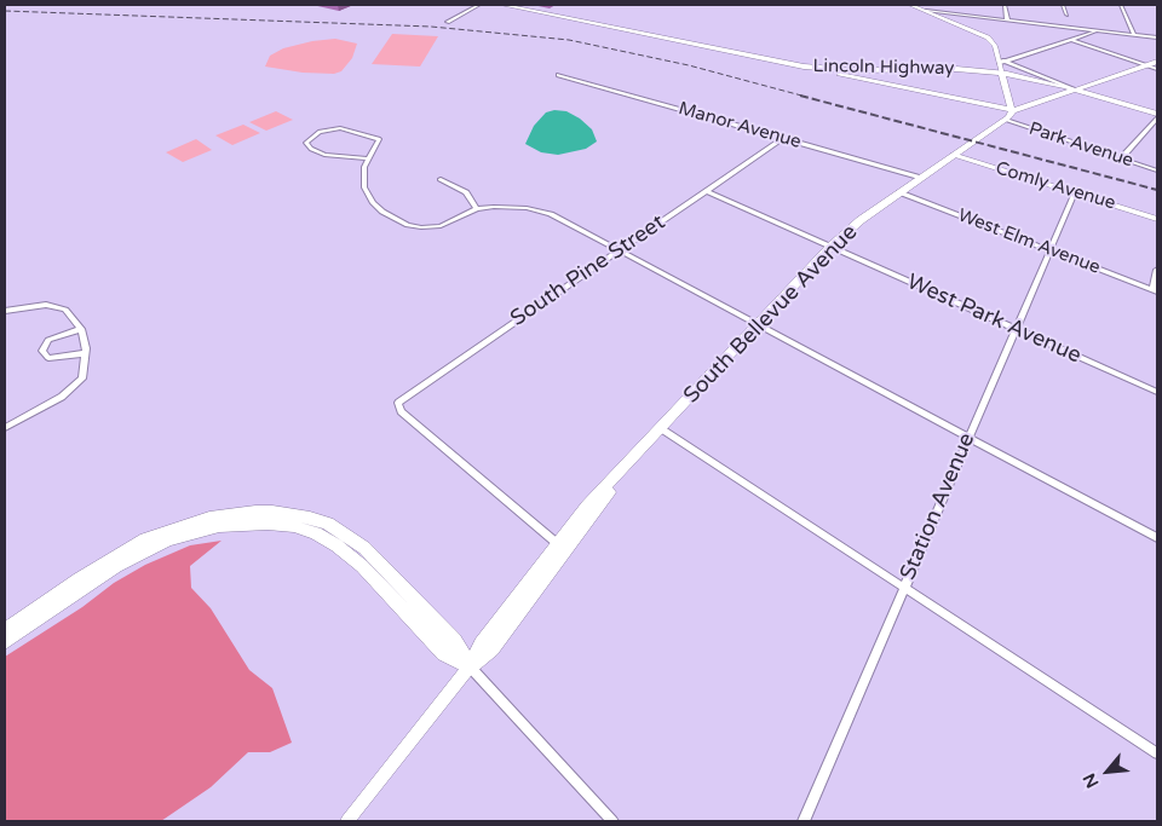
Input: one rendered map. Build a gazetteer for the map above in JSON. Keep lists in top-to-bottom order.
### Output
{
  "streets": {
    "main road": ["Lincoln Highway", "South Bellevue Avenue"],
    "street": [
      "Manor Avenue",
      "Park Avenue",
      "Comly Avenue",
      "West Elm Avenue",
      "South Pine Street",
      "West Park Avenue",
      "Station Avenue"
    ]
  },
  "crossings": [
    ["Manor Avenue", "South Pine Street"],
    ["Manor Avenue", "South Bellevue Avenue"],
    ["Park Avenue", "South Bellevue Avenue"],
    ["Comly Avenue", "South Bellevue Avenue"],
    ["Comly Avenue", "Station Avenue"],
    ["West Elm Avenue", "South Bellevue Avenue"],
    ["West Elm Avenue", "Station Avenue"],
    ["South Pine Street", "South Bellevue Avenue"],
    ["South Pine Street", "West Park Avenue"],
    ["South Bellevue Avenue", "West Park Avenue"],
    ["West Park Avenue", "Station Avenue"]
  ],
  "north": "bottom left"
}
